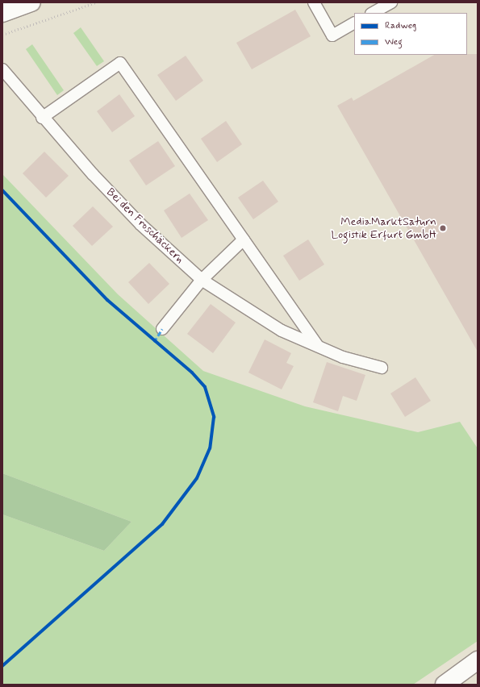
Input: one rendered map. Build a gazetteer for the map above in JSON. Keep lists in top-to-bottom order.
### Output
{
  "streets": {
    "lane": ["Bei den Froschäckern"]
  },
  "places": ["MediaMarktSaturn Logistik Erfurt GmbH"],
  "legend": ["Radweg", "Weg"]
}
